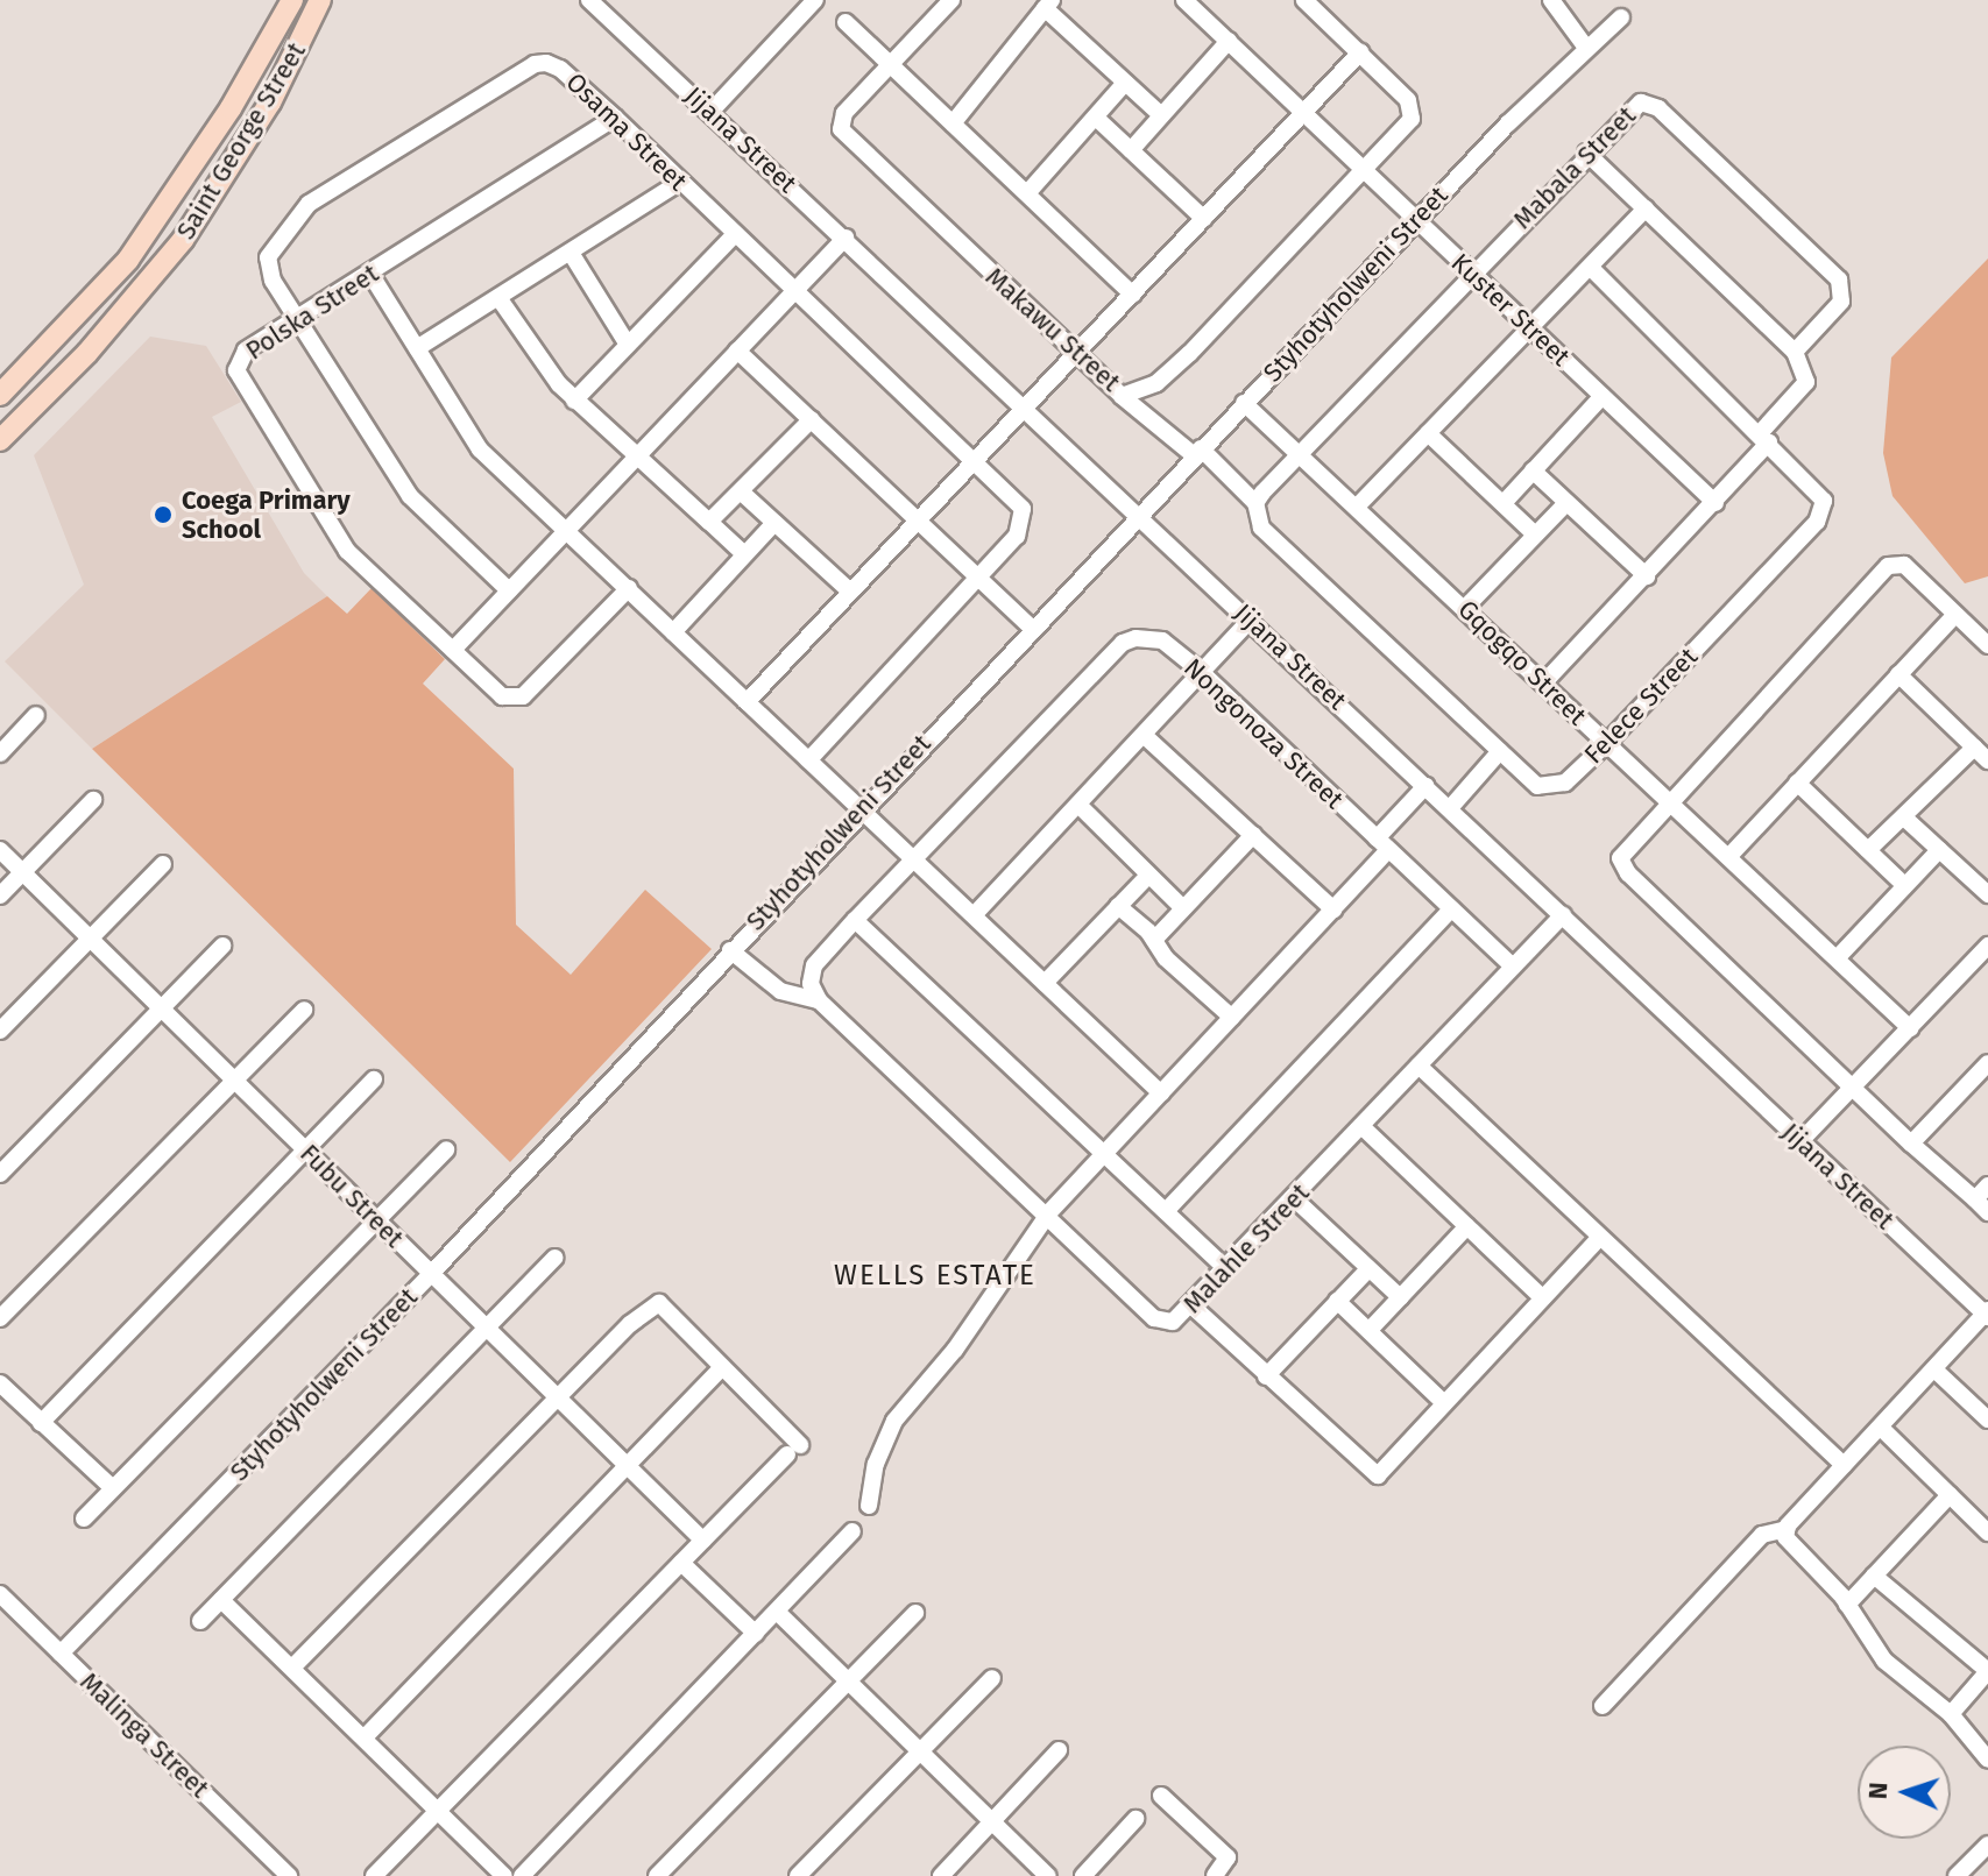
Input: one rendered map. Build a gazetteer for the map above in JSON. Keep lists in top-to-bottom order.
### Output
{
  "streets": {
    "main road": ["Saint George Street"],
    "street": [
      "Osama Street",
      "Jijana Street",
      "Mabala Street",
      "Styhotyholweni Street",
      "Kuster Street",
      "Polska Street",
      "Makawu Street",
      "Gqogqo Street",
      "Felece Street",
      "Nongonoza Street",
      "Fubu Street",
      "Malahle Street",
      "Malinga Street"
    ]
  },
  "crossings": [
    ["Osama Street", "Polska Street"],
    ["Jijana Street", "Styhotyholweni Street"],
    ["Jijana Street", "Malahle Street"],
    ["Mabala Street", "Kuster Street"],
    ["Mabala Street", "Gqogqo Street"],
    ["Styhotyholweni Street", "Kuster Street"],
    ["Styhotyholweni Street", "Gqogqo Street"],
    ["Styhotyholweni Street", "Felece Street"],
    ["Styhotyholweni Street", "Fubu Street"],
    ["Styhotyholweni Street", "Malinga Street"],
    ["Kuster Street", "Makawu Street"],
    ["Makawu Street", "Felece Street"],
    ["Gqogqo Street", "Felece Street"],
    ["Nongonoza Street", "Malahle Street"]
  ],
  "districts": ["WELLS ESTATE"],
  "places": ["Coega Primary School"],
  "north": "left"
}
